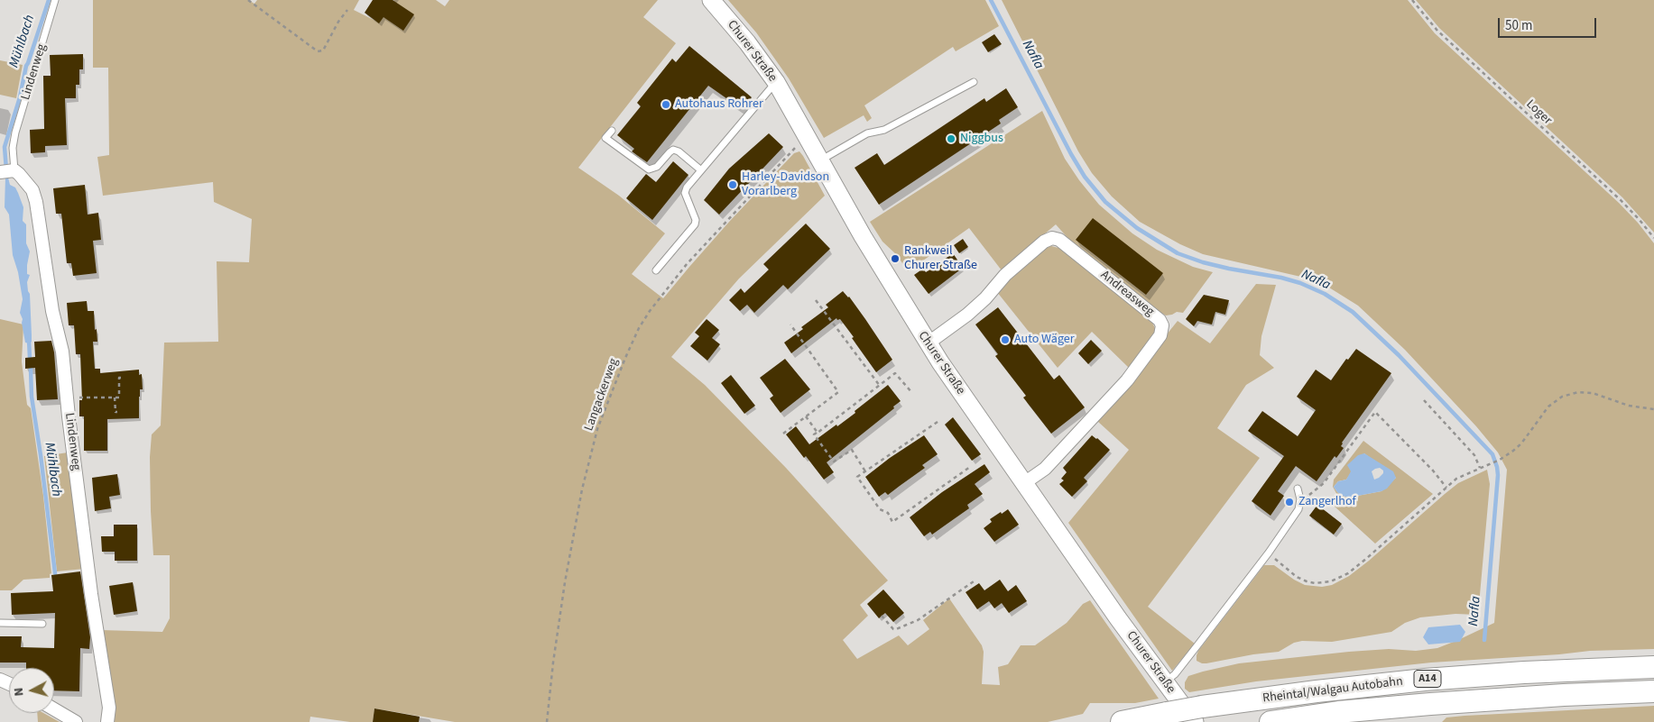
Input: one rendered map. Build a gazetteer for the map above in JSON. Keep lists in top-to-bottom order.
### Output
{
  "streets": {
    "highway": ["A14", "Rheintal/Walgau Autobahn"],
    "main road": ["Churer Straße"],
    "street": ["Lindenweg", "Andreasweg"],
    "path": ["Loger", "Langackerweg"]
  },
  "crossings": [
    ["Churer Straße", "Andreasweg"],
    ["Churer Straße", "Langackerweg"],
    ["Churer Straße", "Rheintal/Walgau Autobahn"]
  ],
  "water": ["Mühlbach", "Nafla"],
  "places": [
    "Autohaus Rohrer",
    "Niggbus",
    "Harley-Davidson Vorarlberg",
    "Rankweil Churer Straße",
    "Auto Wäger",
    "Zangerlhof"
  ],
  "scale_bar": "50 m",
  "north": "left"
}
